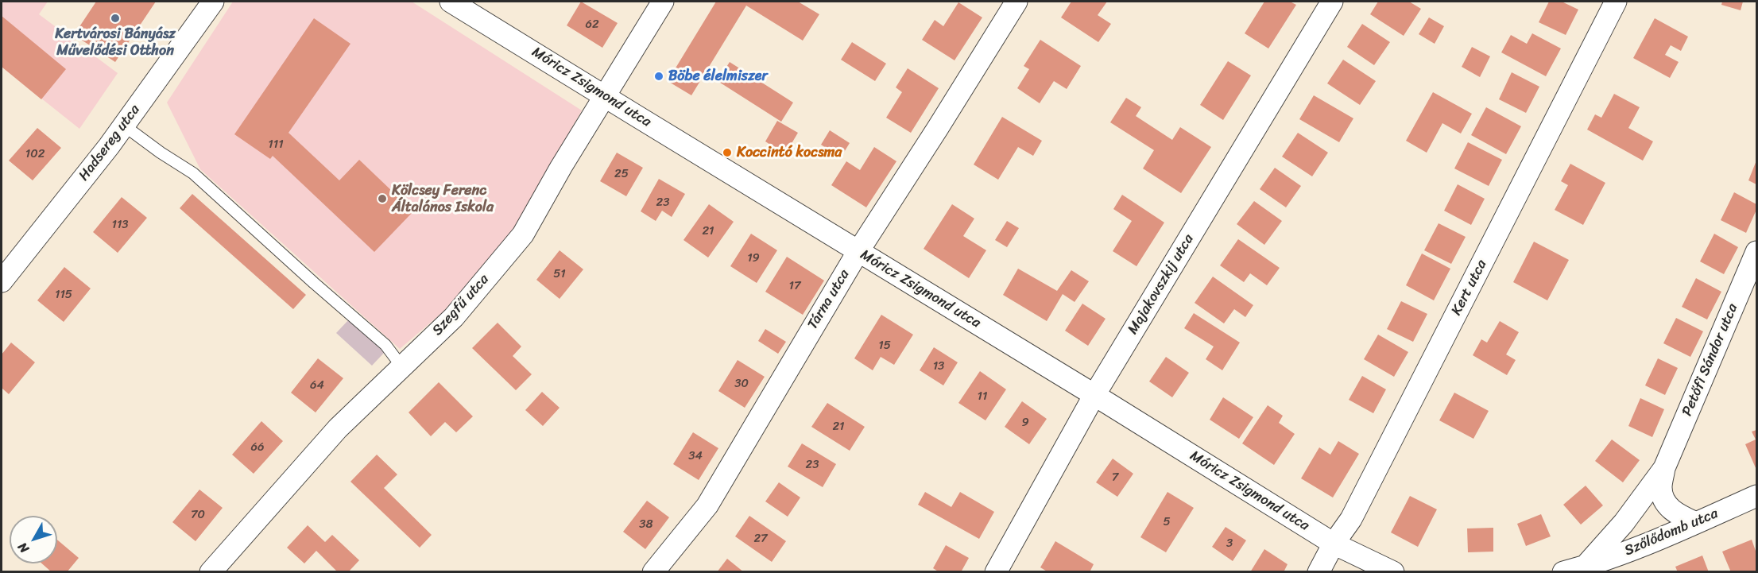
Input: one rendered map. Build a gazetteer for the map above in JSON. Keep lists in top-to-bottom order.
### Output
{
  "streets": {
    "street": [
      "Móricz Zsigmond utca",
      "Hadsereg utca",
      "Majakovszkij utca",
      "Kert utca",
      "Tárna utca",
      "Szegfű utca",
      "Petőfi Sándor utca",
      "Szőlődomb utca"
    ]
  },
  "crossings": [
    ["Móricz Zsigmond utca", "Majakovszkij utca"],
    ["Móricz Zsigmond utca", "Kert utca"],
    ["Móricz Zsigmond utca", "Tárna utca"],
    ["Móricz Zsigmond utca", "Szegfű utca"],
    ["Petőfi Sándor utca", "Szőlődomb utca"]
  ],
  "places": [
    "Kertvárosi Bányász Művelődési Otthon",
    "Böbe élelmiszer",
    "Koccintó kocsma",
    "Kölcsey Ferenc Általános Iskola"
  ],
  "house_numbers": [
    "62",
    "111",
    "102",
    "25",
    "23",
    "113",
    "21",
    "19",
    "51",
    "17",
    "115",
    "15",
    "13",
    "30",
    "64",
    "11",
    "9",
    "21",
    "66",
    "34",
    "23",
    "7",
    "70",
    "5",
    "38",
    "27",
    "3"
  ],
  "north": "bottom left"
}
